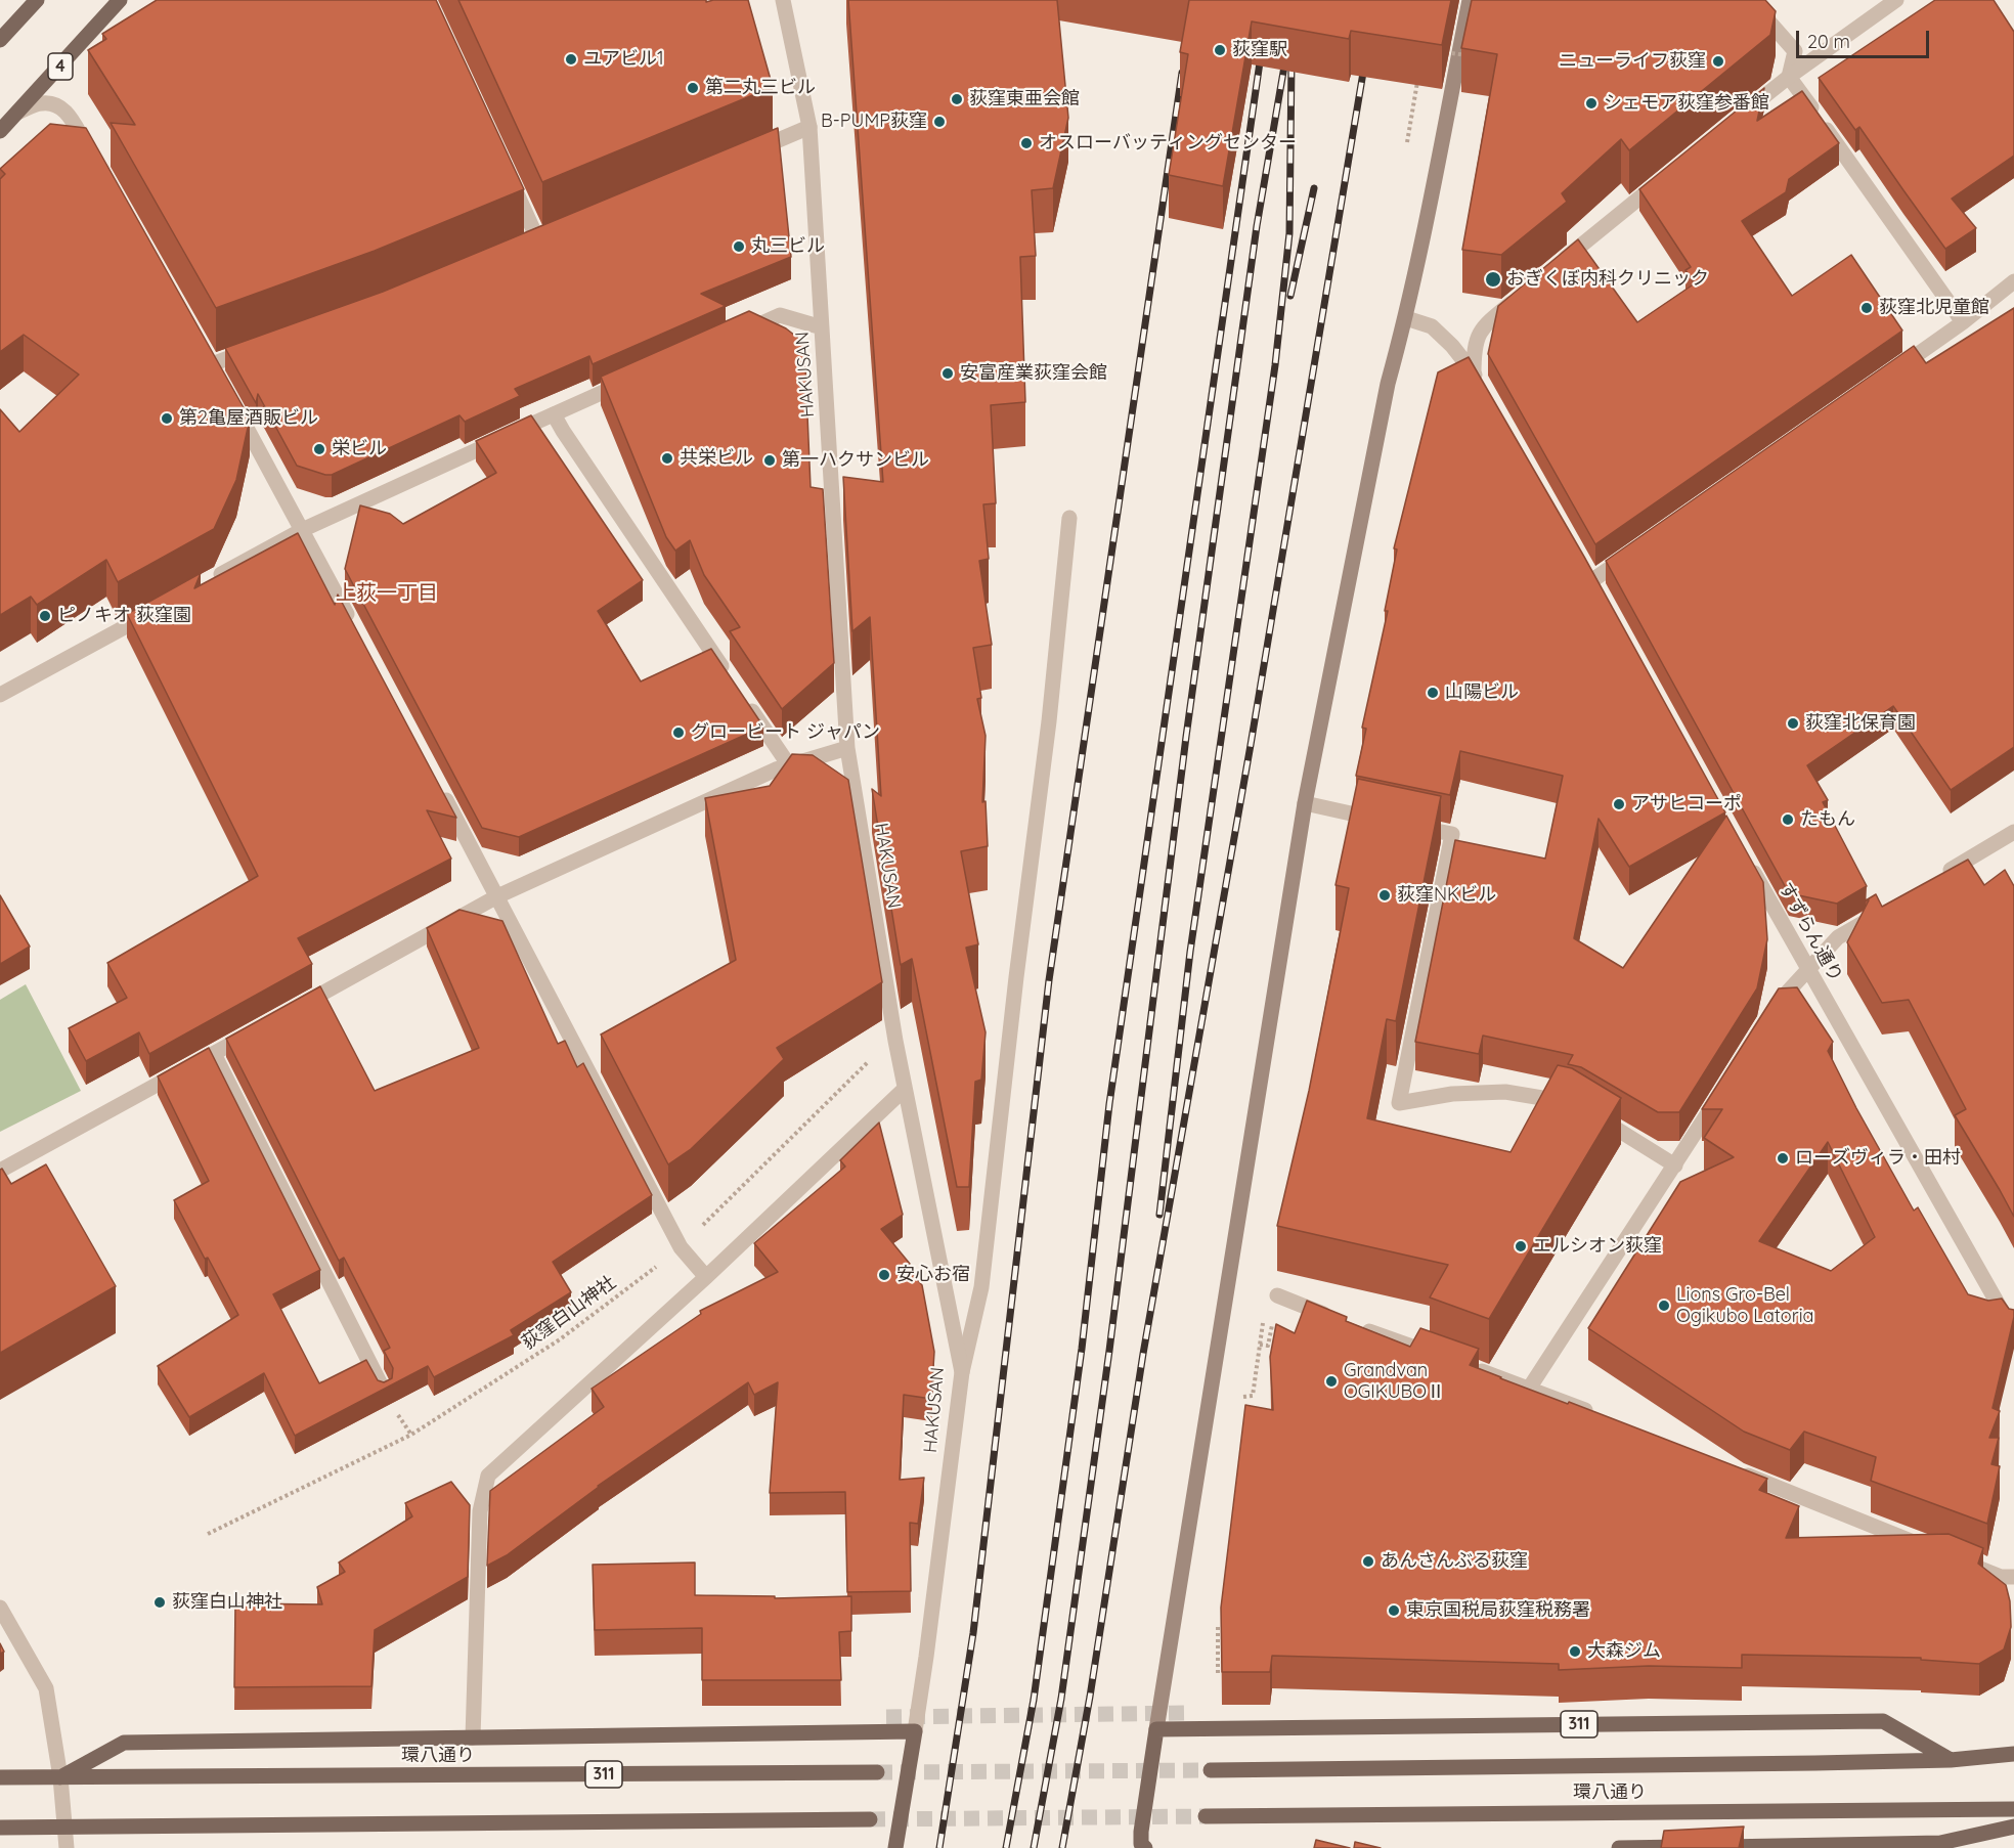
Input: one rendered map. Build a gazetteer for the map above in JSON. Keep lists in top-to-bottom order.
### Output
{
  "streets": {
    "main road": ["4", "311", "環八通り"],
    "street": ["HAKUSAN", "すずらん通り"],
    "path": ["荻窪白山神社"]
  },
  "crossings": [
    ["HAKUSAN", "荻窪白山神社"],
    ["311", "環八通り"]
  ],
  "districts": ["上荻一丁目"],
  "places": [
    "荻窪駅",
    "ユアビル1",
    "ニューライフ荻窪",
    "第二丸三ビル",
    "荻窪東亜会館",
    "シェモア荻窪参番館",
    "B-PUMP荻窪",
    "オスローバッティングセンター",
    "丸三ビル",
    "おぎくぼ内科クリニック",
    "荻窪北児童館",
    "安富産業荻窪会館",
    "第2亀屋酒販ビル",
    "栄ビル",
    "共栄ビル",
    "第一ハクサンビル",
    "ピノキオ 荻窪園",
    "山陽ビル",
    "荻窪北保育園",
    "グロービート ジャパン",
    "アサヒコーポ",
    "たもん",
    "荻窪NKビル",
    "ローズヴィラ・田村",
    "エルシオン荻窪",
    "安心お宿",
    "Lions Gro-Bel Ogikubo Latoria",
    "Grandvan OGIKUBOⅡ",
    "あんさんぶる荻窪",
    "荻窪白山神社",
    "東京国税局荻窪税務署",
    "大森ジム"
  ],
  "scale_bar": "20 m"
}
